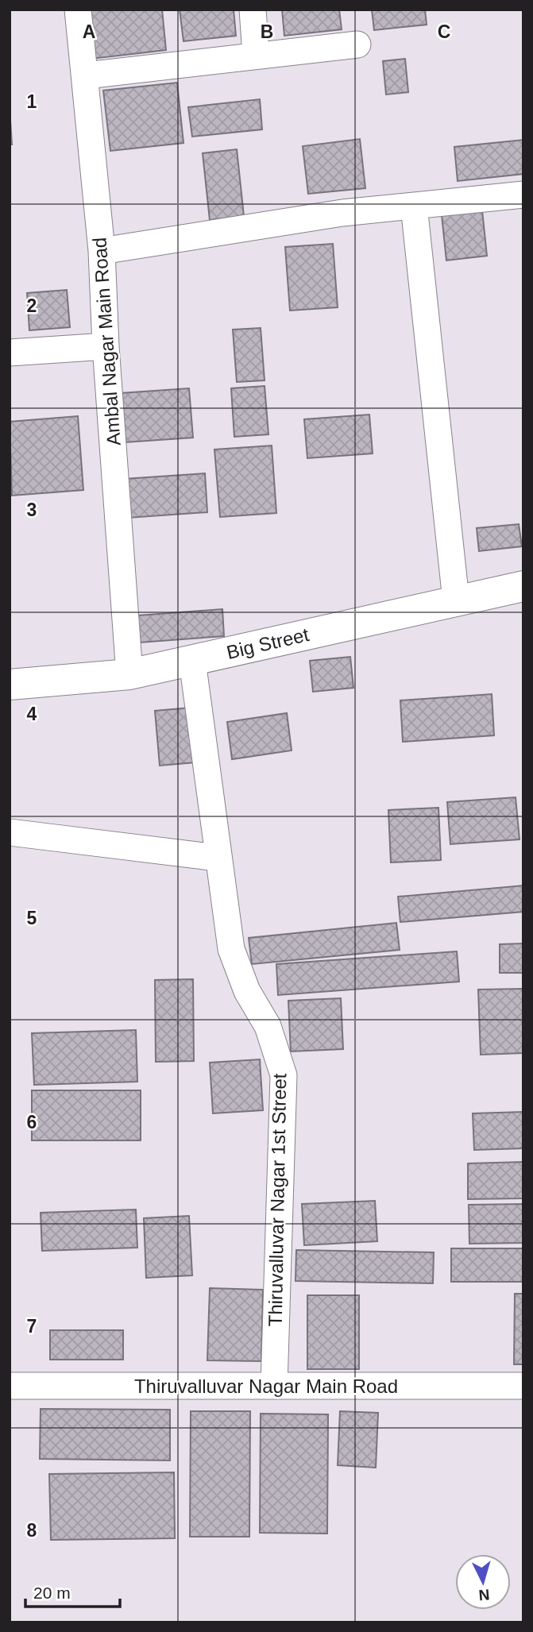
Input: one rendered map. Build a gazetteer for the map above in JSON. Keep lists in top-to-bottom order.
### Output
{
  "streets": {
    "street": [
      "Ambal Nagar Main Road",
      "Big Street",
      "Thiruvalluvar Nagar 1st Street",
      "Thiruvalluvar Nagar Main Road"
    ]
  },
  "crossings": [
    ["Ambal Nagar Main Road", "Big Street"],
    ["Big Street", "Thiruvalluvar Nagar 1st Street"],
    ["Thiruvalluvar Nagar 1st Street", "Thiruvalluvar Nagar Main Road"]
  ],
  "scale_bar": "20 m",
  "north": "bottom",
  "grid": {
    "columns": ["A", "B", "C"],
    "rows": [
      "1",
      "2",
      "3",
      "4",
      "5",
      "6",
      "7",
      "8"
    ]
  }
}
